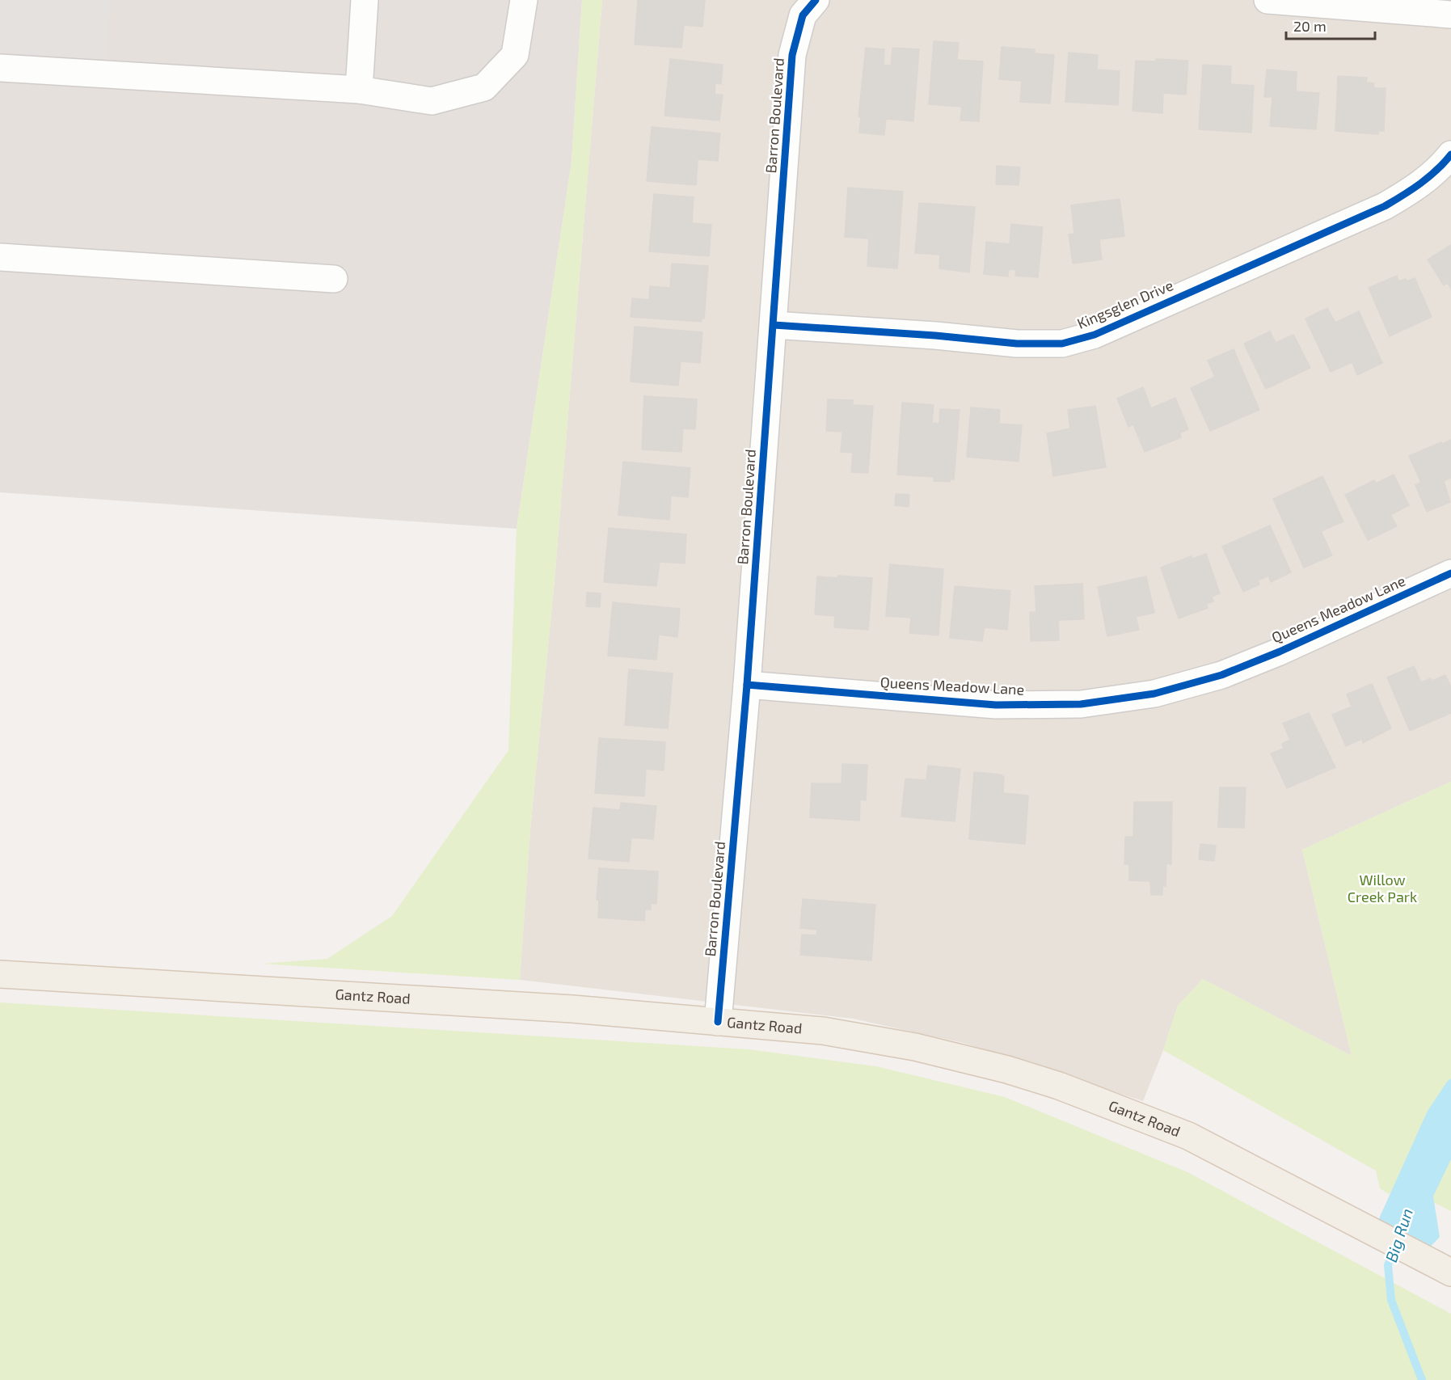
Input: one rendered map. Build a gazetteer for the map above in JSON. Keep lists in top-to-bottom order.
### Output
{
  "streets": {
    "main road": ["Gantz Road"],
    "street": ["Barron Boulevard", "Kingsglen Drive", "Queens Meadow Lane"]
  },
  "crossings": [
    ["Barron Boulevard", "Kingsglen Drive"],
    ["Barron Boulevard", "Queens Meadow Lane"],
    ["Barron Boulevard", "Gantz Road"]
  ],
  "water": ["Big Run"],
  "parks": ["Willow Creek Park"],
  "scale_bar": "20 m"
}
